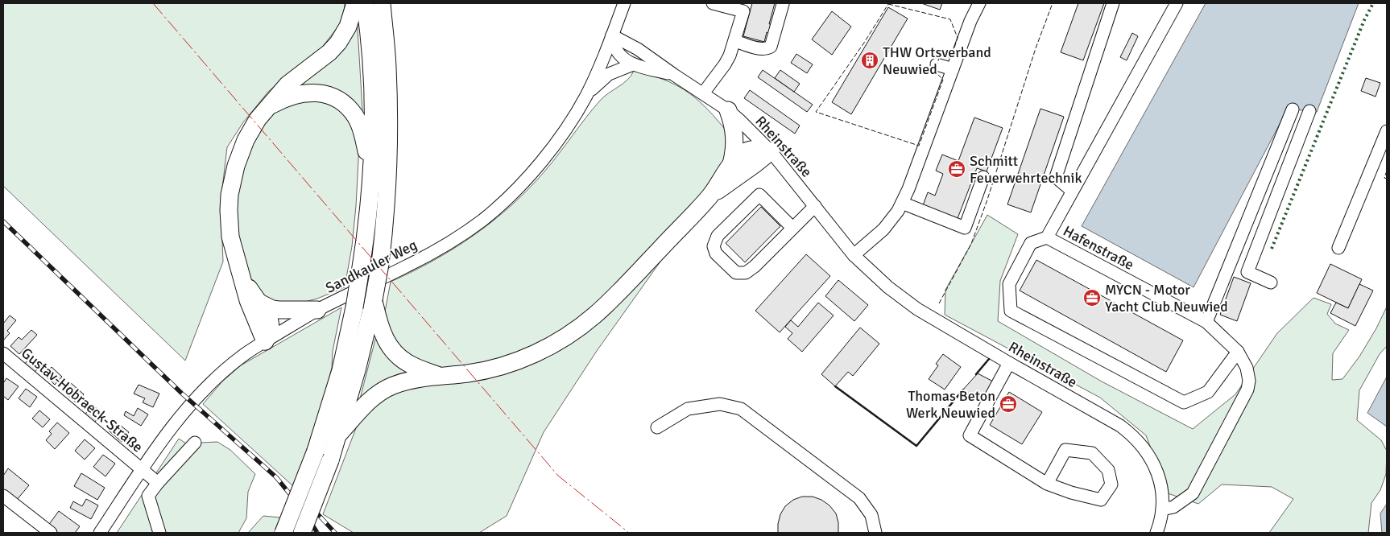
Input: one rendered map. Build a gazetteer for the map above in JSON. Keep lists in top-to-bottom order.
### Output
{
  "streets": {
    "street": [
      "Rheinstraße",
      "Hafenstraße",
      "Sandkauler Weg",
      "Gustav-Hobraeck-Straße"
    ]
  },
  "crossings": [
    ["Rheinstraße", "Hafenstraße"],
    ["Rheinstraße", "Sandkauler Weg"],
    ["Sandkauler Weg", "Gustav-Hobraeck-Straße"]
  ],
  "places": {
    "building": ["THW Ortsverband Neuwied"],
    "office": ["Schmitt Feuerwehrtechnik", "MYCN - Motor Yacht Club Neuwied", "Thomas Beton Werk Neuwied"]
  }
}
